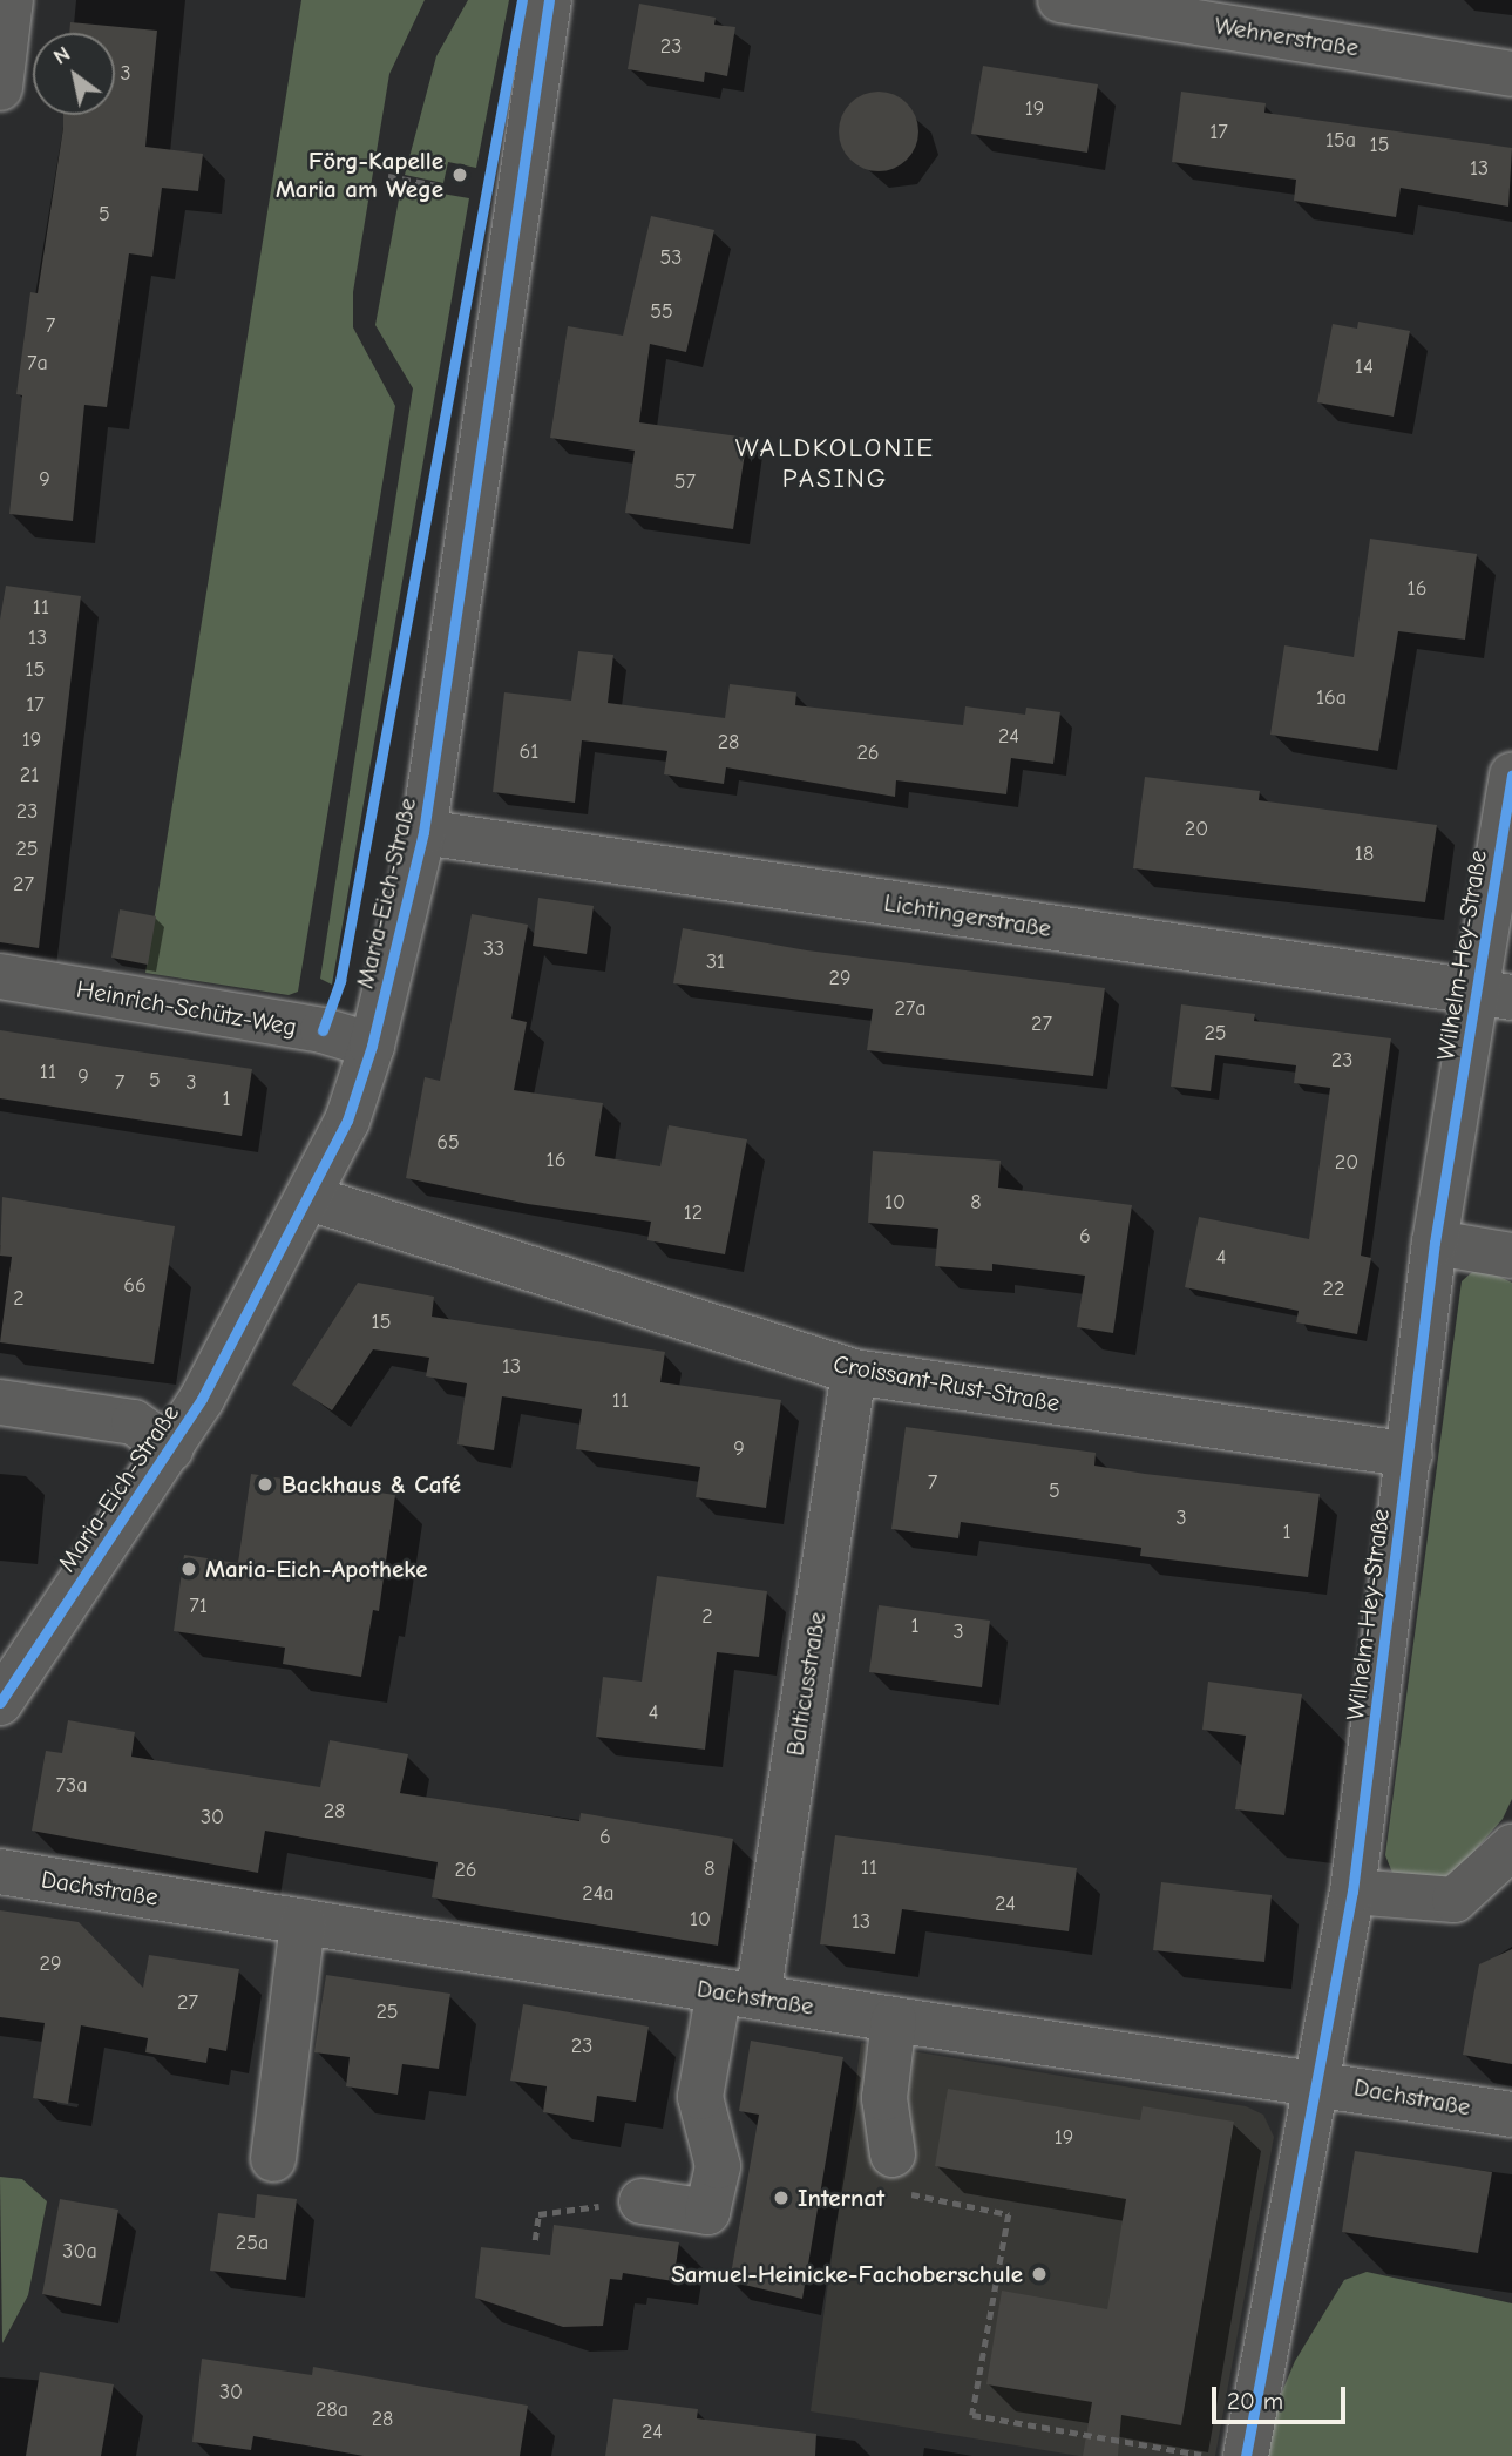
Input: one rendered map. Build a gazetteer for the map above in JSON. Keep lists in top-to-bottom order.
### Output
{
  "streets": {
    "street": [
      "Wehnerstraße",
      "Maria-Eich-Straße",
      "Lichtingerstraße",
      "Wilhelm-Hey-Straße",
      "Heinrich-Schütz-Weg",
      "Croissant-Rust-Straße",
      "Balticusstraße",
      "Dachstraße"
    ]
  },
  "crossings": [
    ["Maria-Eich-Straße", "Lichtingerstraße"],
    ["Maria-Eich-Straße", "Heinrich-Schütz-Weg"],
    ["Maria-Eich-Straße", "Croissant-Rust-Straße"],
    ["Lichtingerstraße", "Wilhelm-Hey-Straße"],
    ["Wilhelm-Hey-Straße", "Croissant-Rust-Straße"],
    ["Wilhelm-Hey-Straße", "Dachstraße"],
    ["Croissant-Rust-Straße", "Balticusstraße"],
    ["Balticusstraße", "Dachstraße"]
  ],
  "districts": ["WALDKOLONIE PASING"],
  "places": [
    "Förg-Kapelle Maria am Wege",
    "Backhaus & Café",
    "Maria-Eich-Apotheke",
    "Internat",
    "Samuel-Heinicke-Fachoberschule"
  ],
  "house_numbers": [
    "23",
    "3",
    "19",
    "17",
    "15a",
    "15",
    "13",
    "5",
    "53",
    "55",
    "7",
    "7a",
    "14",
    "9",
    "57",
    "16",
    "11",
    "13",
    "15",
    "16a",
    "17",
    "24",
    "19",
    "28",
    "61",
    "26",
    "21",
    "23",
    "20",
    "25",
    "18",
    "27",
    "33",
    "31",
    "29",
    "27a",
    "27",
    "25",
    "23",
    "11",
    "9",
    "5",
    "7",
    "3",
    "1",
    "65",
    "16",
    "20",
    "10",
    "8",
    "12",
    "6",
    "4",
    "66",
    "22",
    "2",
    "15",
    "13",
    "11",
    "9",
    "7",
    "5",
    "3",
    "1",
    "71",
    "2",
    "1",
    "3",
    "4",
    "73a",
    "28",
    "30",
    "6",
    "11",
    "8",
    "26",
    "24a",
    "24",
    "10",
    "13",
    "29",
    "27",
    "25",
    "23",
    "19",
    "25a",
    "30a",
    "30",
    "28a",
    "28",
    "24"
  ],
  "scale_bar": "20 m",
  "north": "top left"
}
